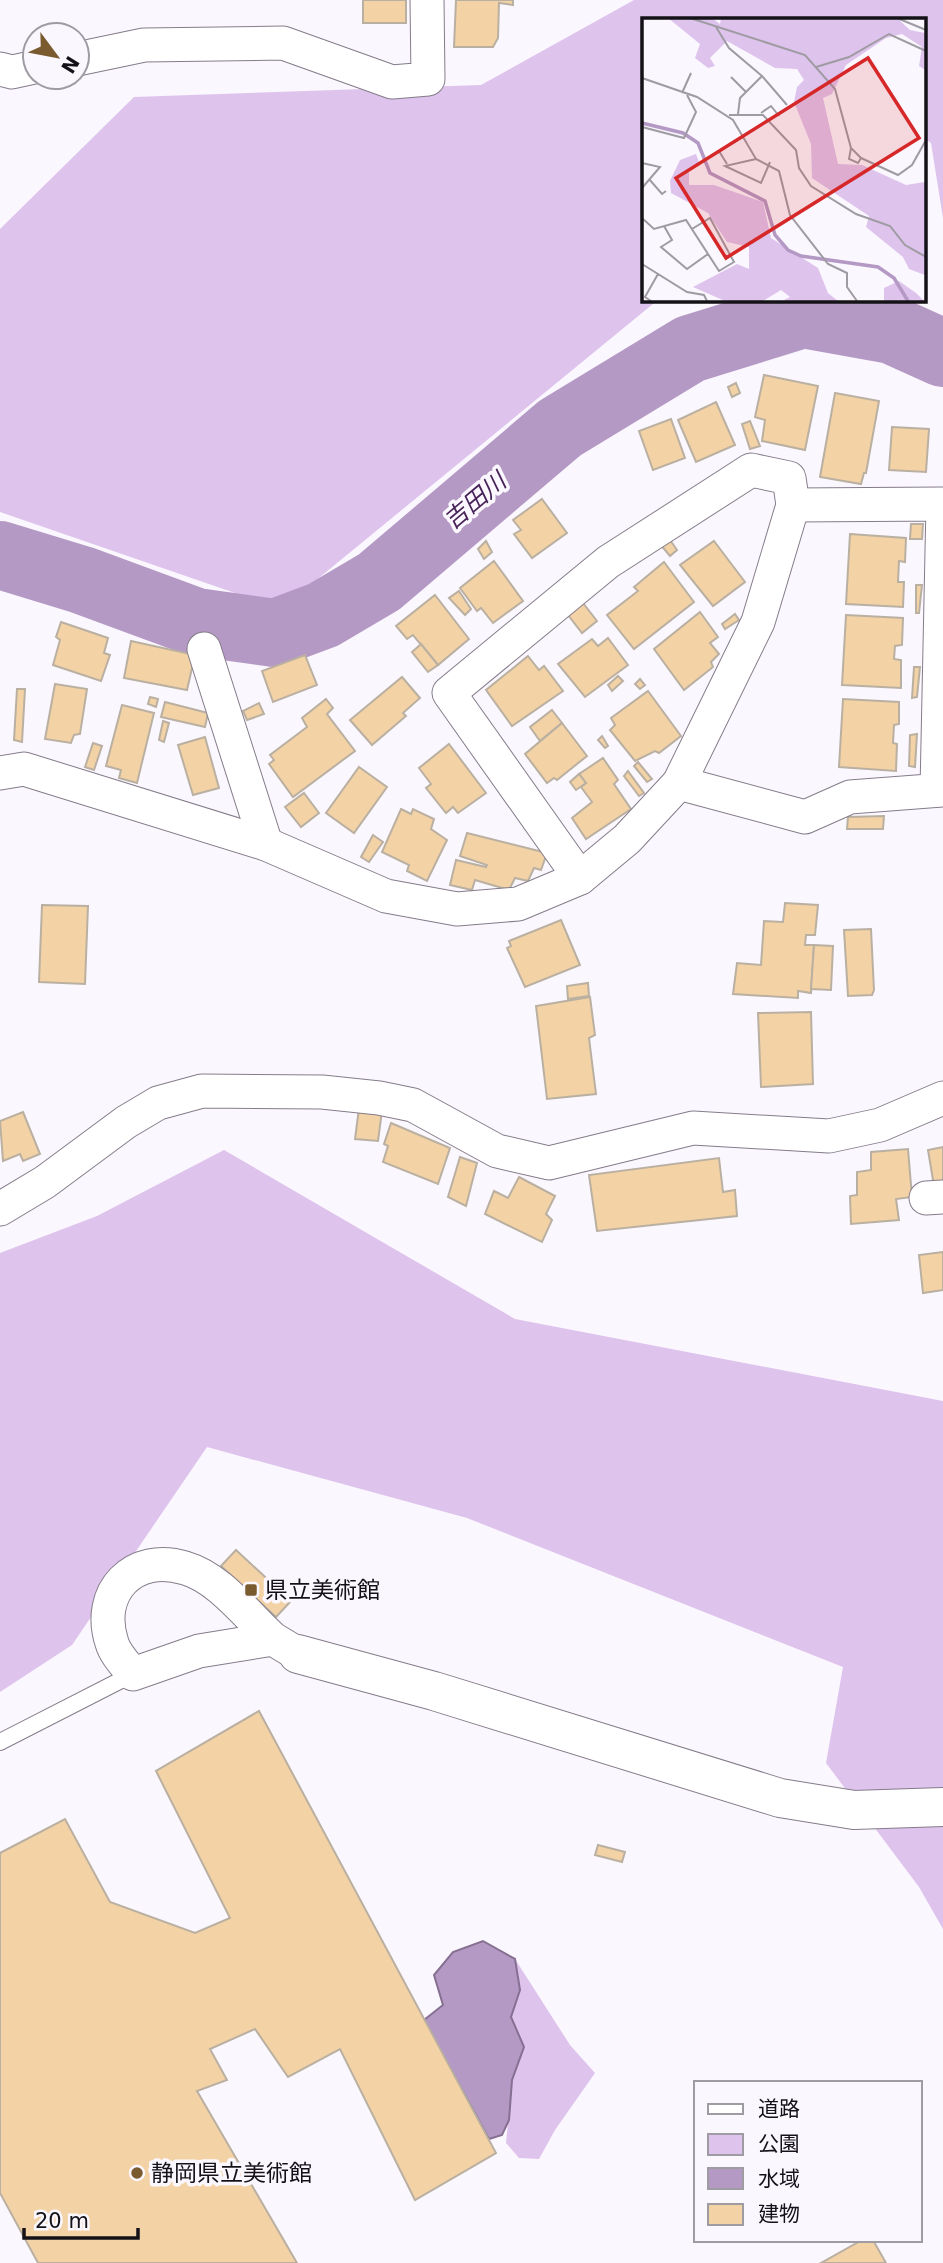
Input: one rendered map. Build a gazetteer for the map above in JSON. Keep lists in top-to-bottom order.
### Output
{
  "water": ["吉田川"],
  "places": {
    "transit": ["県立美術館"],
    "other": ["静岡県立美術館"]
  },
  "legend": [
    "道路",
    "公園",
    "水域",
    "建物"
  ],
  "scale_bar": "20 m",
  "north": "bottom right"
}
